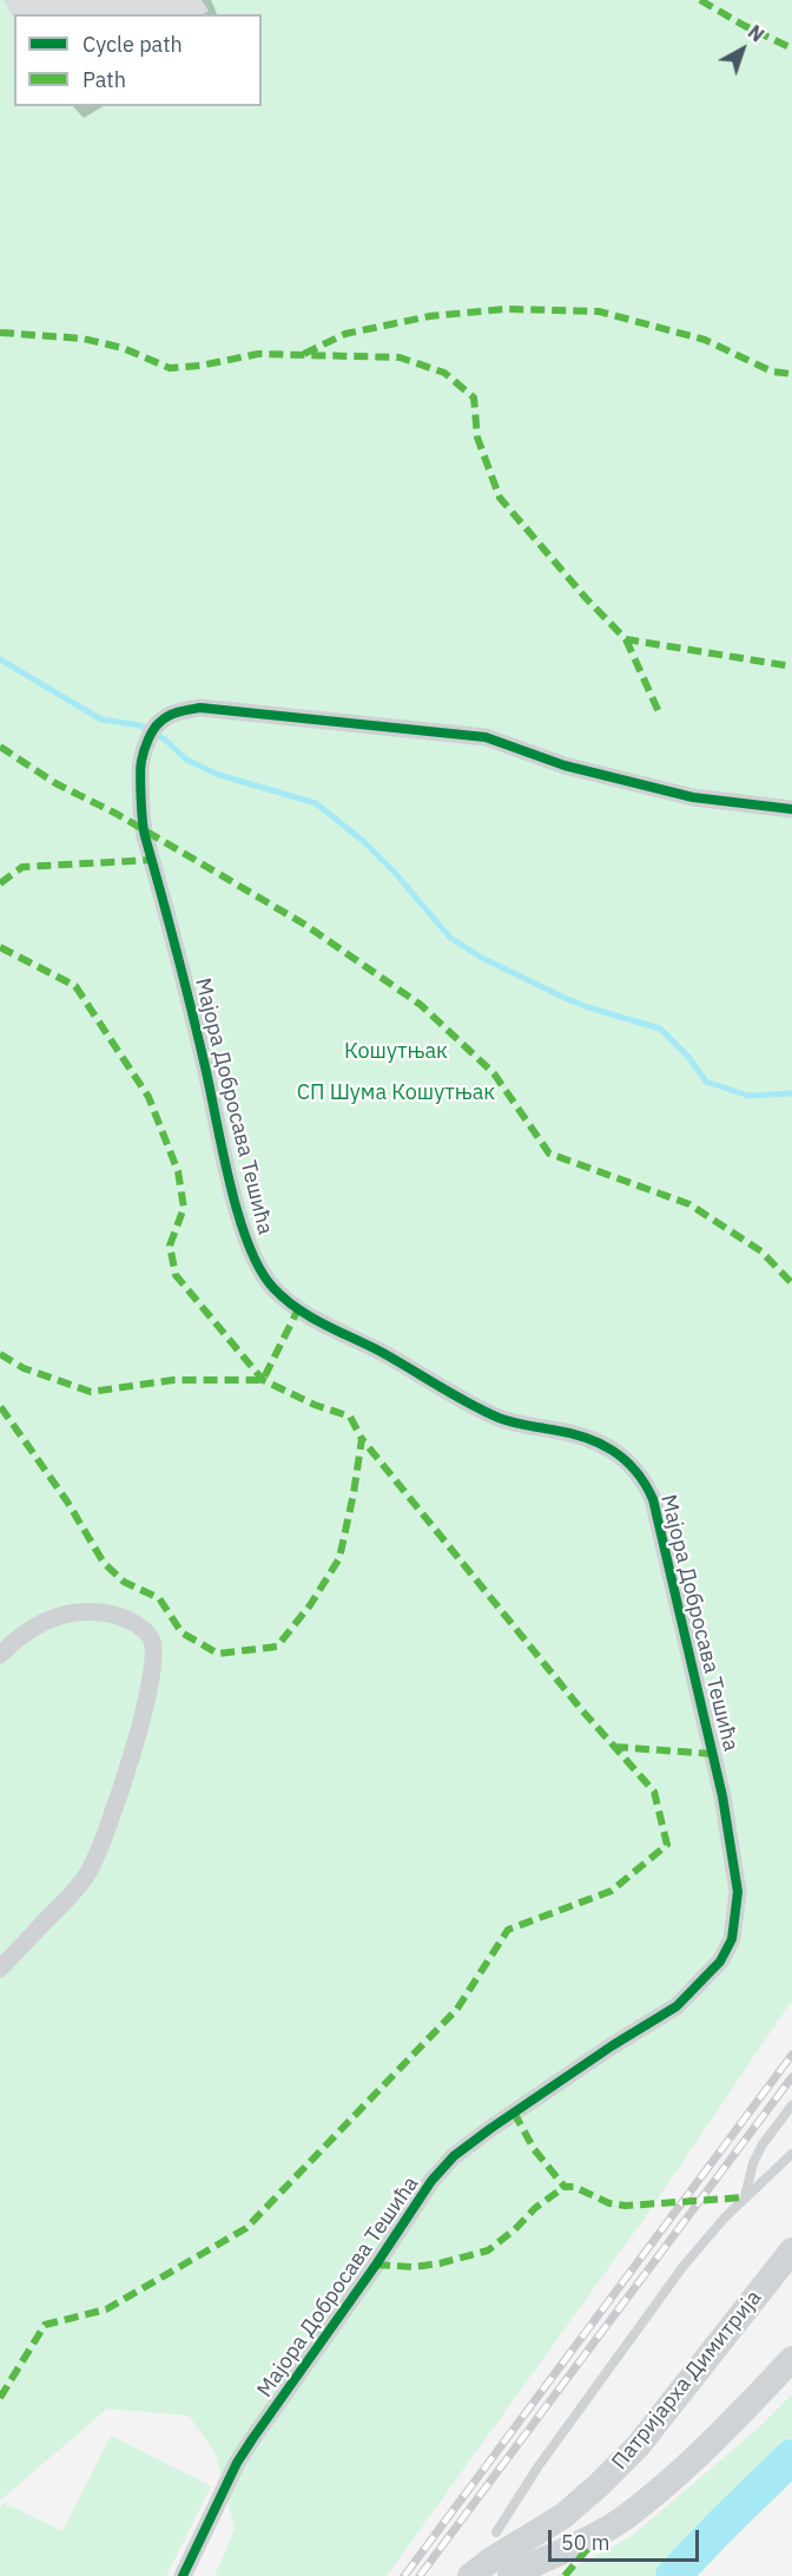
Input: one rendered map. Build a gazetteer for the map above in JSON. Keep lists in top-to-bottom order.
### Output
{
  "streets": {
    "main road": ["Патријарха Димитрија"],
    "street": ["Мајора Добросава Тешића"]
  },
  "parks": ["Кошутњак", "СП Шума Кошутњак"],
  "legend": ["Cycle path", "Path"],
  "scale_bar": "50 m",
  "north": "top right"
}
